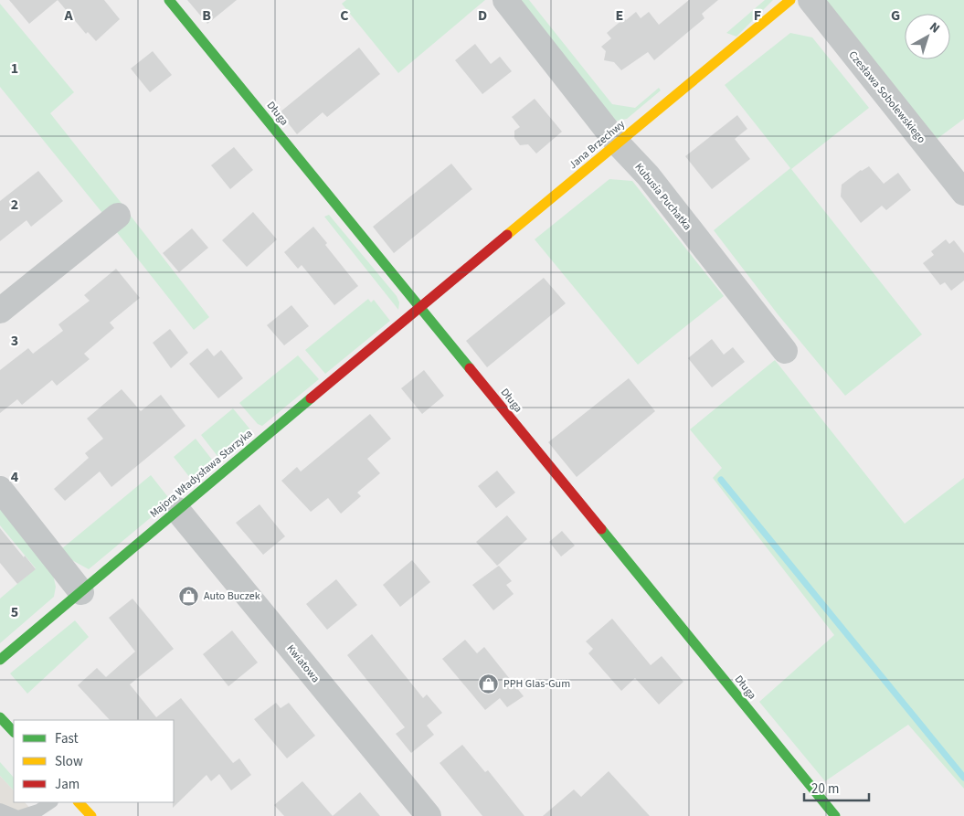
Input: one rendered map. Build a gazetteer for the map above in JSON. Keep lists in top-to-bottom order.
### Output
{
  "streets": {
    "street": [
      "Czesława Sobolewskiego",
      "Długa",
      "Jana Brzechwy",
      "Kubusia Puchatka",
      "Majora Władysława Starzyka",
      "Kwiatowa"
    ]
  },
  "crossings": [
    ["Długa", "Jana Brzechwy"],
    ["Długa", "Majora Władysława Starzyka"],
    ["Jana Brzechwy", "Kubusia Puchatka"],
    ["Jana Brzechwy", "Majora Władysława Starzyka"],
    ["Majora Władysława Starzyka", "Kwiatowa"]
  ],
  "places": {
    "shop": ["Auto Buczek", "PPH Glas-Gum"]
  },
  "legend": ["Fast", "Slow", "Jam"],
  "scale_bar": "20 m",
  "north": "top right",
  "grid": {
    "columns": [
      "A",
      "B",
      "C",
      "D",
      "E",
      "F",
      "G"
    ],
    "rows": [
      "1",
      "2",
      "3",
      "4",
      "5"
    ]
  }
}
